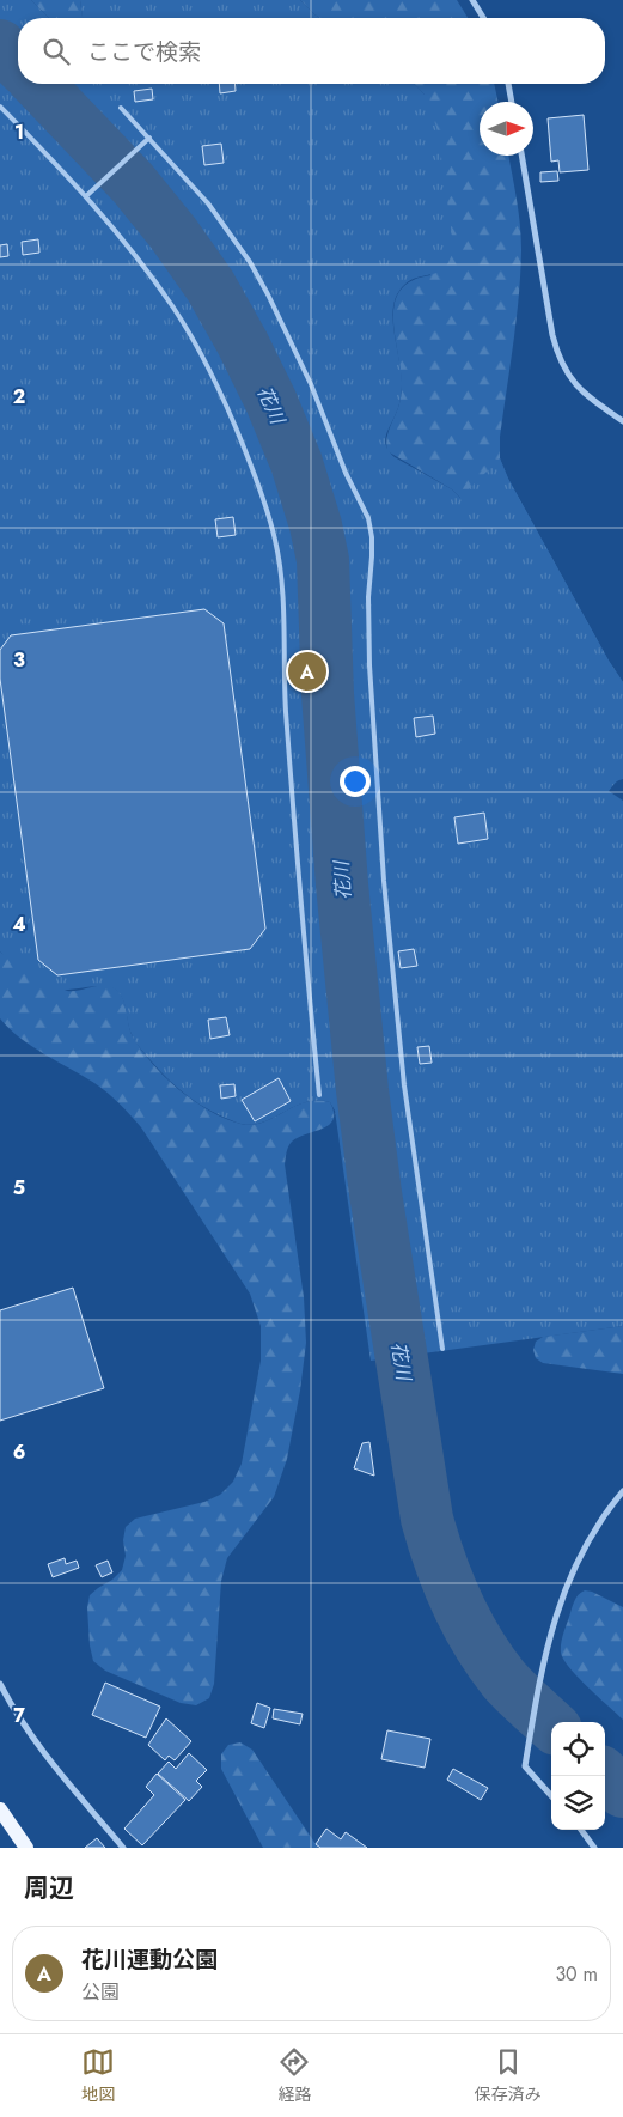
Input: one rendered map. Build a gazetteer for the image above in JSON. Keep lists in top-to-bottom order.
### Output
{
  "water": ["花川"],
  "north": "right",
  "page": {
    "search": "ここで検索",
    "pins": "A",
    "heading": "周辺",
    "list": [
      {
        "mark": "A",
        "name": "花川運動公園",
        "note": "公園",
        "value": "30 m"
      }
    ],
    "nav": ["地図", "経路", "保存済み"]
  },
  "grid": {
    "rows": [
      "1",
      "2",
      "3",
      "4",
      "5",
      "6",
      "7"
    ]
  }
}
